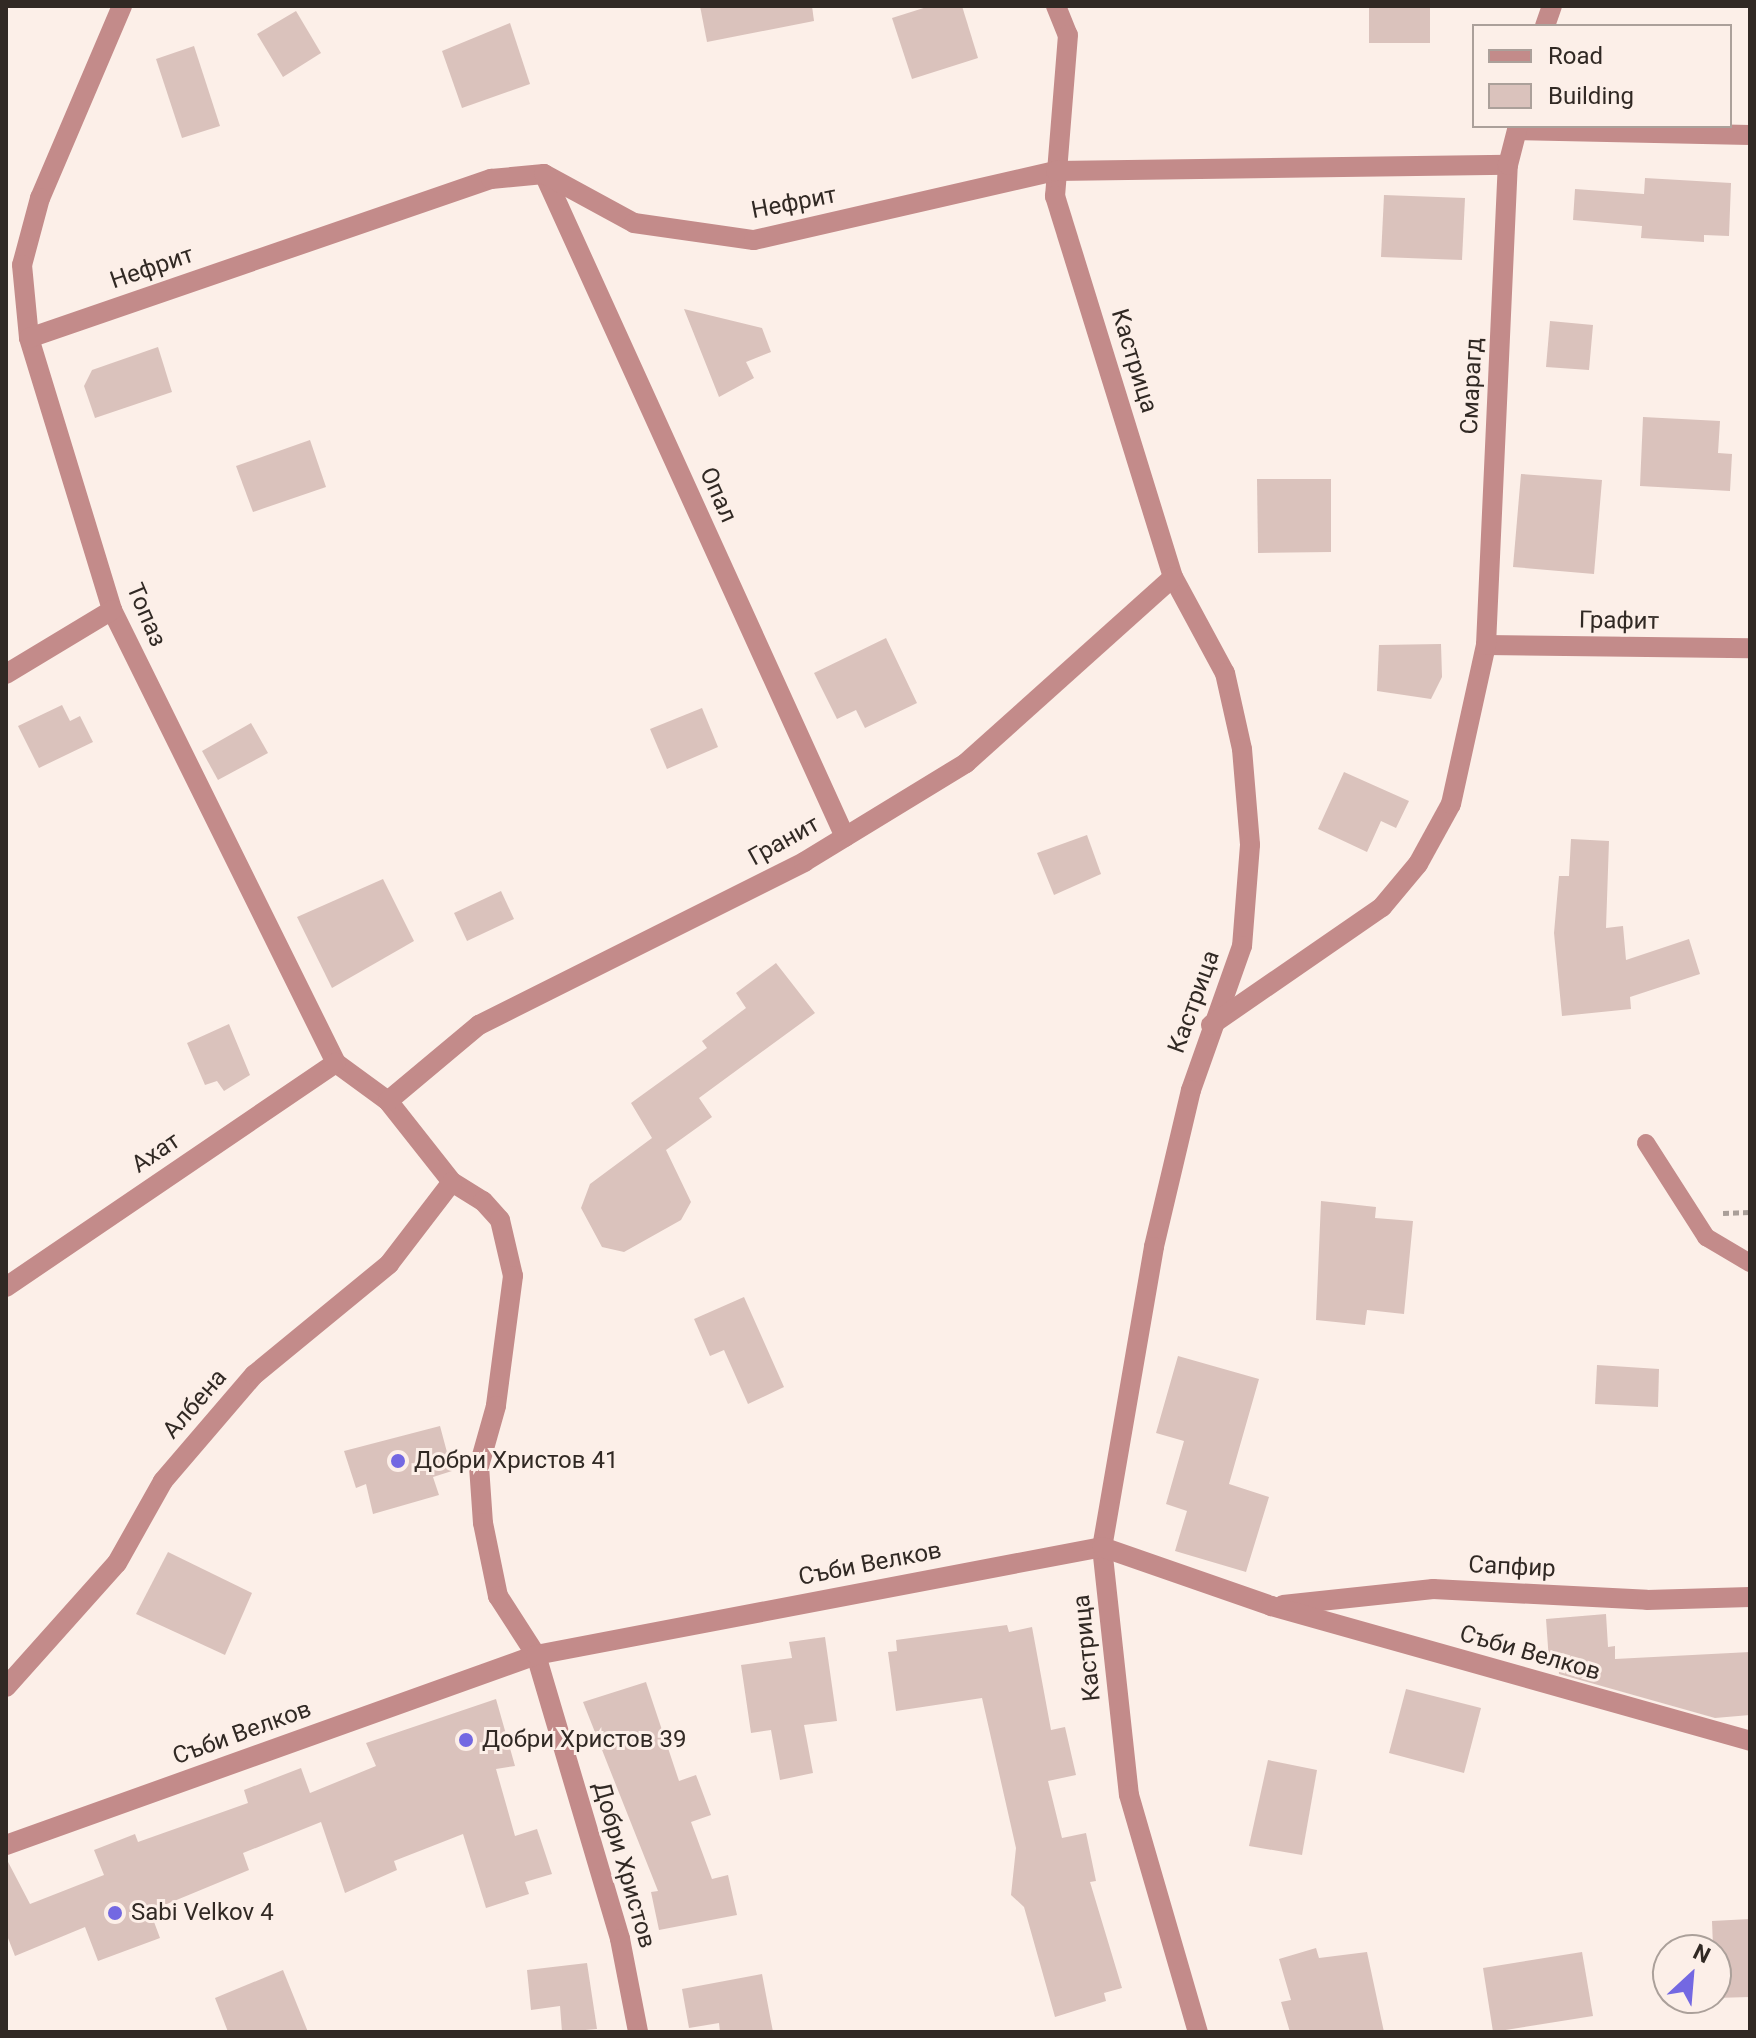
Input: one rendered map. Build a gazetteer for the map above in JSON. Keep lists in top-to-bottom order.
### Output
{
  "streets": {
    "street": [
      "Нефрит",
      "Кастрица",
      "Смарагд",
      "Опал",
      "Топаз",
      "Графит",
      "Гранит",
      "Ахат",
      "Албена",
      "Съби Велков",
      "Сапфир",
      "Добри Христов"
    ]
  },
  "crossings": [
    ["Нефрит", "Кастрица"],
    ["Нефрит", "Смарагд"],
    ["Нефрит", "Опал"],
    ["Нефрит", "Топаз"],
    ["Кастрица", "Смарагд"],
    ["Кастрица", "Гранит"],
    ["Кастрица", "Съби Велков"],
    ["Смарагд", "Графит"],
    ["Опал", "Гранит"],
    ["Топаз", "Гранит"],
    ["Топаз", "Ахат"],
    ["Топаз", "Албена"],
    ["Топаз", "Добри Христов"],
    ["Албена", "Добри Христов"],
    ["Съби Велков", "Сапфир"],
    ["Съби Велков", "Добри Христов"]
  ],
  "places": ["Добри Христов 41", "Добри Христов 39", "Sabi Velkov 4"],
  "legend": ["Road", "Building"],
  "north": "top right"
}
